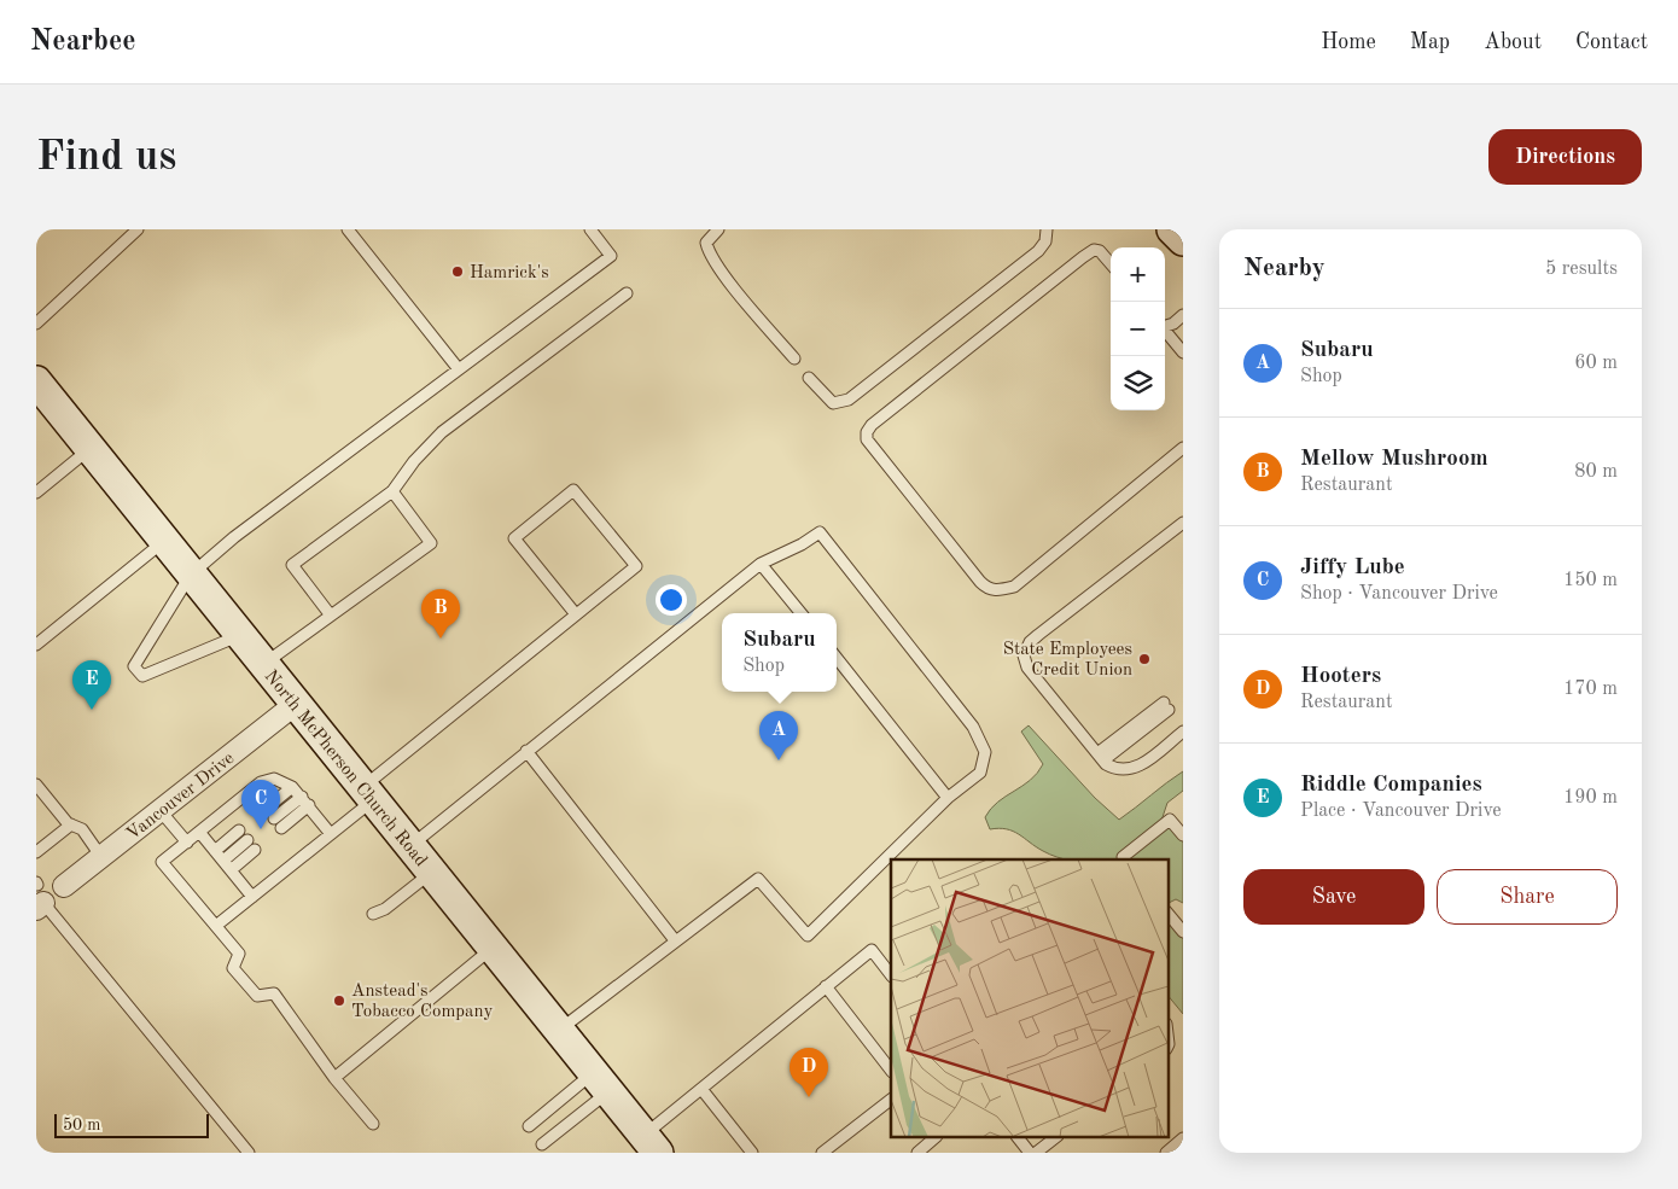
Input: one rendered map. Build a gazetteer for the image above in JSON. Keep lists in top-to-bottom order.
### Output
{
  "streets": {
    "main road": ["North McPherson Church Road"],
    "street": ["Vancouver Drive"]
  },
  "crossings": [
    ["North McPherson Church Road", "Vancouver Drive"]
  ],
  "places": ["Hamrick's", "State Employees Credit Union", "Anstead's Tobacco Company"],
  "scale_bar": "50 m",
  "page": {
    "header": "Nearbee",
    "nav": [
      "Home",
      "Map",
      "About",
      "Contact"
    ],
    "buttons": [
      "Directions",
      ["Save", "Share"]
    ],
    "title": "Find us",
    "heading": ["Nearby", "5 results"],
    "map_buttons": ["+", "−"],
    "list": [
      {
        "mark": "A",
        "name": "Subaru",
        "note": "Shop",
        "value": "60 m"
      },
      {
        "mark": "B",
        "name": "Mellow Mushroom",
        "note": "Restaurant",
        "value": "80 m"
      },
      {
        "mark": "C",
        "name": "Jiffy Lube",
        "note": "Shop · Vancouver Drive",
        "value": "150 m"
      },
      {
        "mark": "D",
        "name": "Hooters",
        "note": "Restaurant",
        "value": "170 m"
      },
      {
        "mark": "E",
        "name": "Riddle Companies",
        "note": "Place · Vancouver Drive",
        "value": "190 m"
      }
    ],
    "pins": [
      "B",
      "E",
      "A",
      "C",
      "D"
    ],
    "popup": ["Subaru", "Shop"],
    "scale": "50 m"
  }
}
